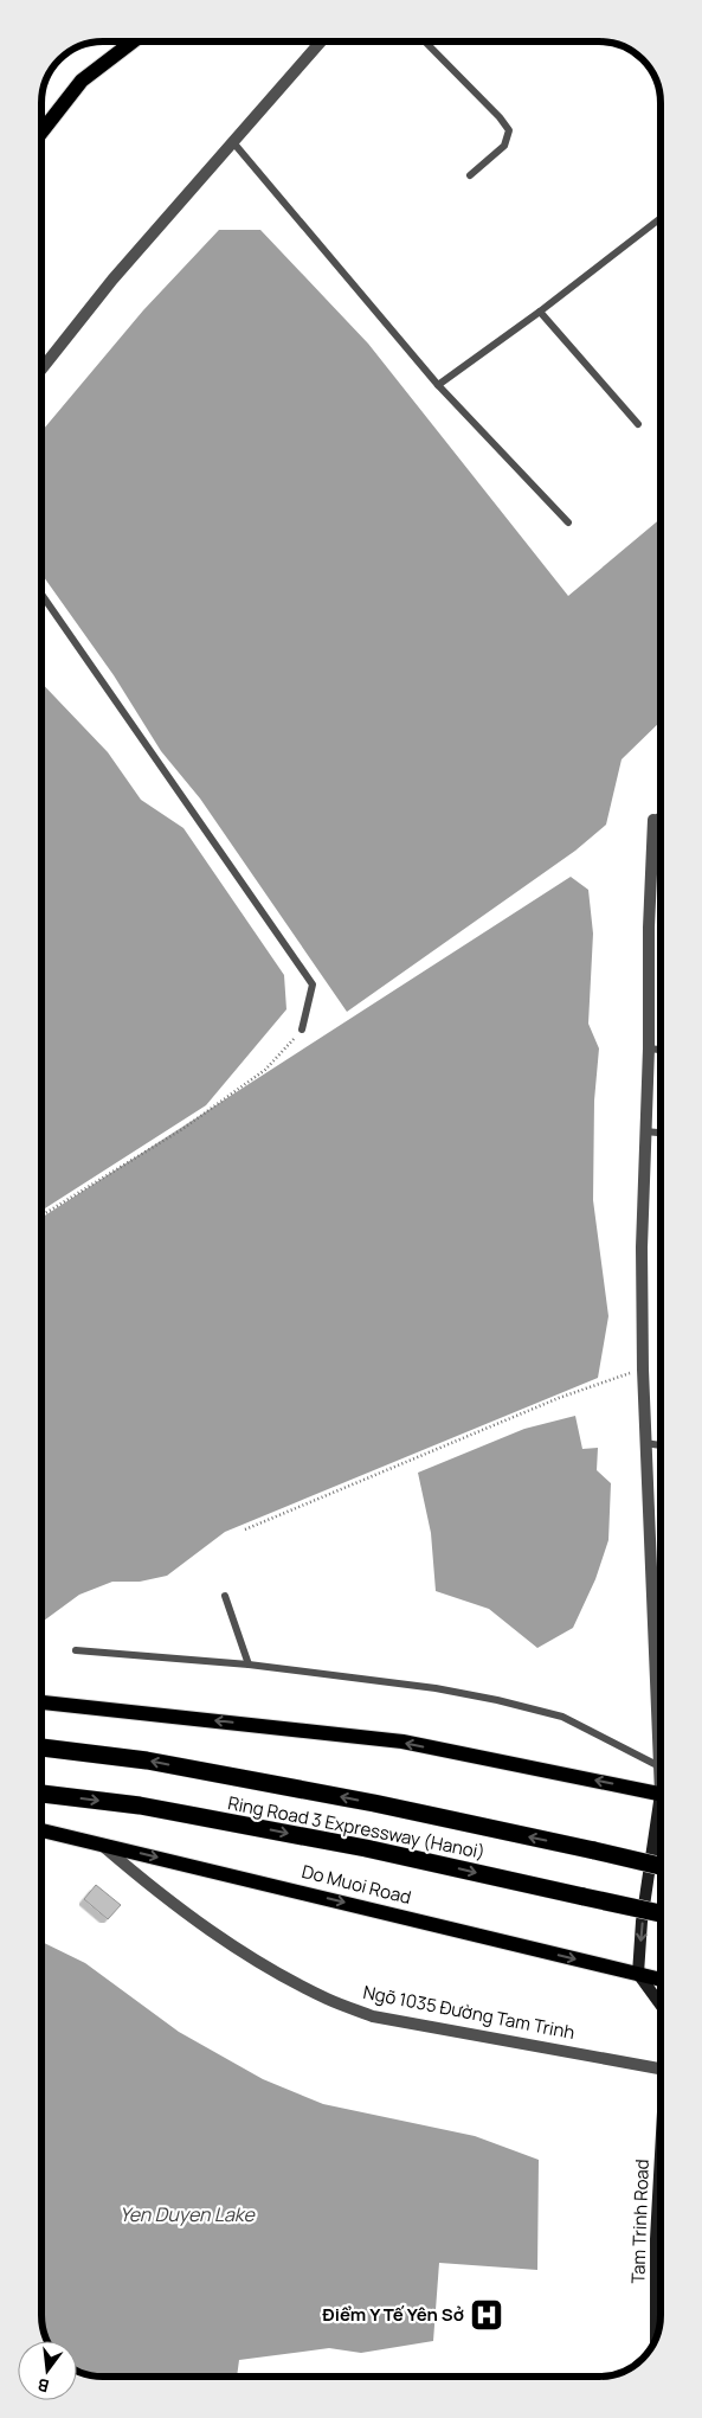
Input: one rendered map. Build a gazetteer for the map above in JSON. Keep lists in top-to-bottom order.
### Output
{
  "streets": {
    "highway": ["Ring Road 3 Expressway (Hanoi)"],
    "main road": ["Do Muoi Road", "Tam Trinh Road"],
    "street": ["Ngõ 1035 Đường Tam Trinh"]
  },
  "crossings": [
    ["Do Muoi Road", "Ngõ 1035 Đường Tam Trinh"],
    ["Do Muoi Road", "Tam Trinh Road"]
  ],
  "one_way": ["Do Muoi Road"],
  "water": ["Yen Duyen Lake"],
  "places": {
    "hospital": ["Điểm Y Tế Yên Sở"]
  },
  "north": "bottom"
}
